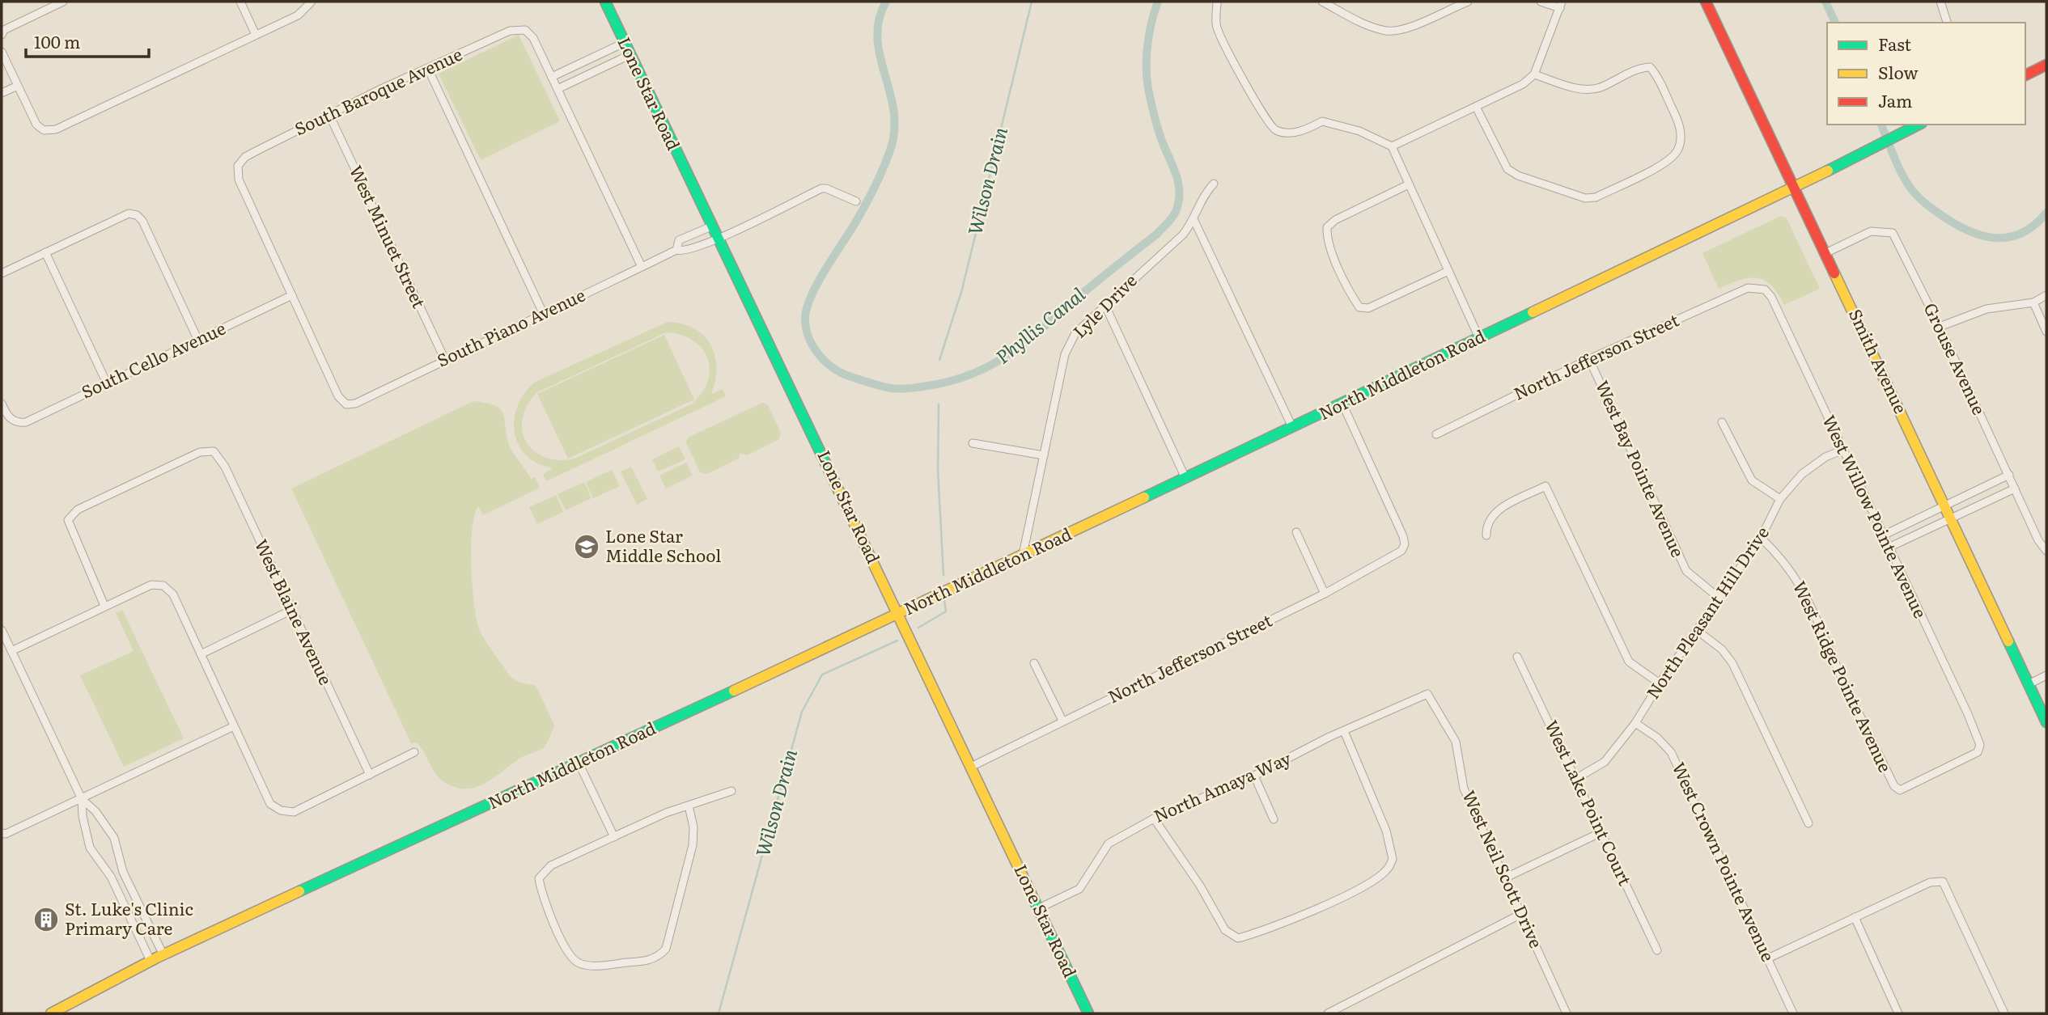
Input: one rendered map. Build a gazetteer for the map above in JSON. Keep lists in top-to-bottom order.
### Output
{
  "streets": {
    "main road": ["Lone Star Road", "Smith Avenue", "North Middleton Road"],
    "street": [
      "South Baroque Avenue",
      "West Minuet Street",
      "Lyle Drive",
      "South Piano Avenue",
      "North Jefferson Street",
      "Grouse Avenue",
      "South Cello Avenue",
      "West Bay Pointe Avenue",
      "West Willow Pointe Avenue",
      "West Blaine Avenue",
      "North Pleasant Hill Drive",
      "West Ridge Pointe Avenue",
      "North Amaya Way",
      "West Lake Point Court",
      "West Crown Pointe Avenue",
      "West Neil Scott Drive"
    ]
  },
  "crossings": [
    ["South Baroque Avenue", "West Minuet Street"],
    ["South Baroque Avenue", "South Piano Avenue"],
    ["South Baroque Avenue", "South Cello Avenue"],
    ["Lone Star Road", "South Piano Avenue"],
    ["Lone Star Road", "North Jefferson Street"],
    ["Lone Star Road", "North Middleton Road"],
    ["Lone Star Road", "North Amaya Way"],
    ["West Minuet Street", "South Piano Avenue"],
    ["Lyle Drive", "North Middleton Road"],
    ["South Piano Avenue", "South Cello Avenue"],
    ["North Jefferson Street", "North Middleton Road"],
    ["North Jefferson Street", "West Bay Pointe Avenue"],
    ["North Jefferson Street", "West Willow Pointe Avenue"],
    ["Grouse Avenue", "Smith Avenue"],
    ["Smith Avenue", "North Middleton Road"],
    ["West Bay Pointe Avenue", "North Pleasant Hill Drive"],
    ["West Willow Pointe Avenue", "North Pleasant Hill Drive"],
    ["West Willow Pointe Avenue", "West Ridge Pointe Avenue"],
    ["North Pleasant Hill Drive", "West Ridge Pointe Avenue"],
    ["North Pleasant Hill Drive", "West Lake Point Court"],
    ["North Pleasant Hill Drive", "West Crown Pointe Avenue"],
    ["North Amaya Way", "West Neil Scott Drive"]
  ],
  "water": ["Wilson Drain", "Phyllis Canal"],
  "places": {
    "school or university": ["Lone Star Middle School"],
    "building": ["St. Luke's Clinic Primary Care"]
  },
  "legend": ["Fast", "Slow", "Jam"],
  "scale_bar": "100 m"
}
